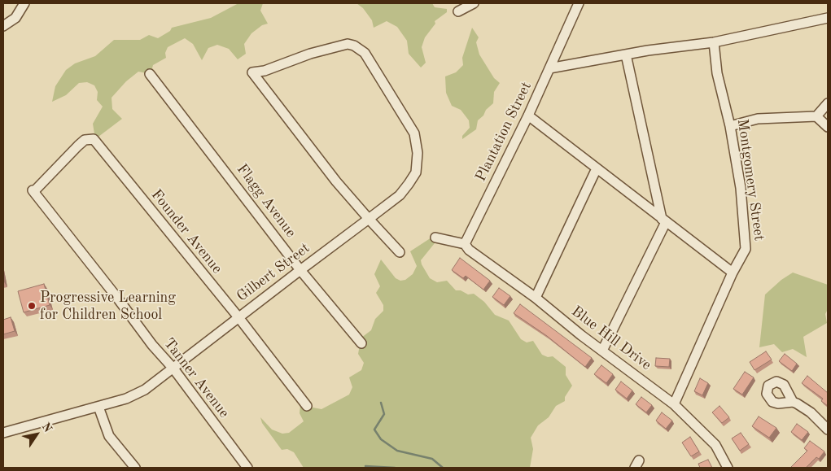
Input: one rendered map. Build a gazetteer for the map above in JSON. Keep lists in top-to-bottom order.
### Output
{
  "streets": {
    "street": [
      "Plantation Street",
      "Montgomery Street",
      "Flagg Avenue",
      "Founder Avenue",
      "Gilbert Street",
      "Blue Hill Drive",
      "Tanner Avenue"
    ]
  },
  "crossings": [
    ["Plantation Street", "Blue Hill Drive"],
    ["Montgomery Street", "Blue Hill Drive"],
    ["Flagg Avenue", "Gilbert Street"],
    ["Founder Avenue", "Gilbert Street"],
    ["Founder Avenue", "Tanner Avenue"],
    ["Gilbert Street", "Tanner Avenue"]
  ],
  "places": ["Progressive Learning for Children School"],
  "north": "top right"
}
